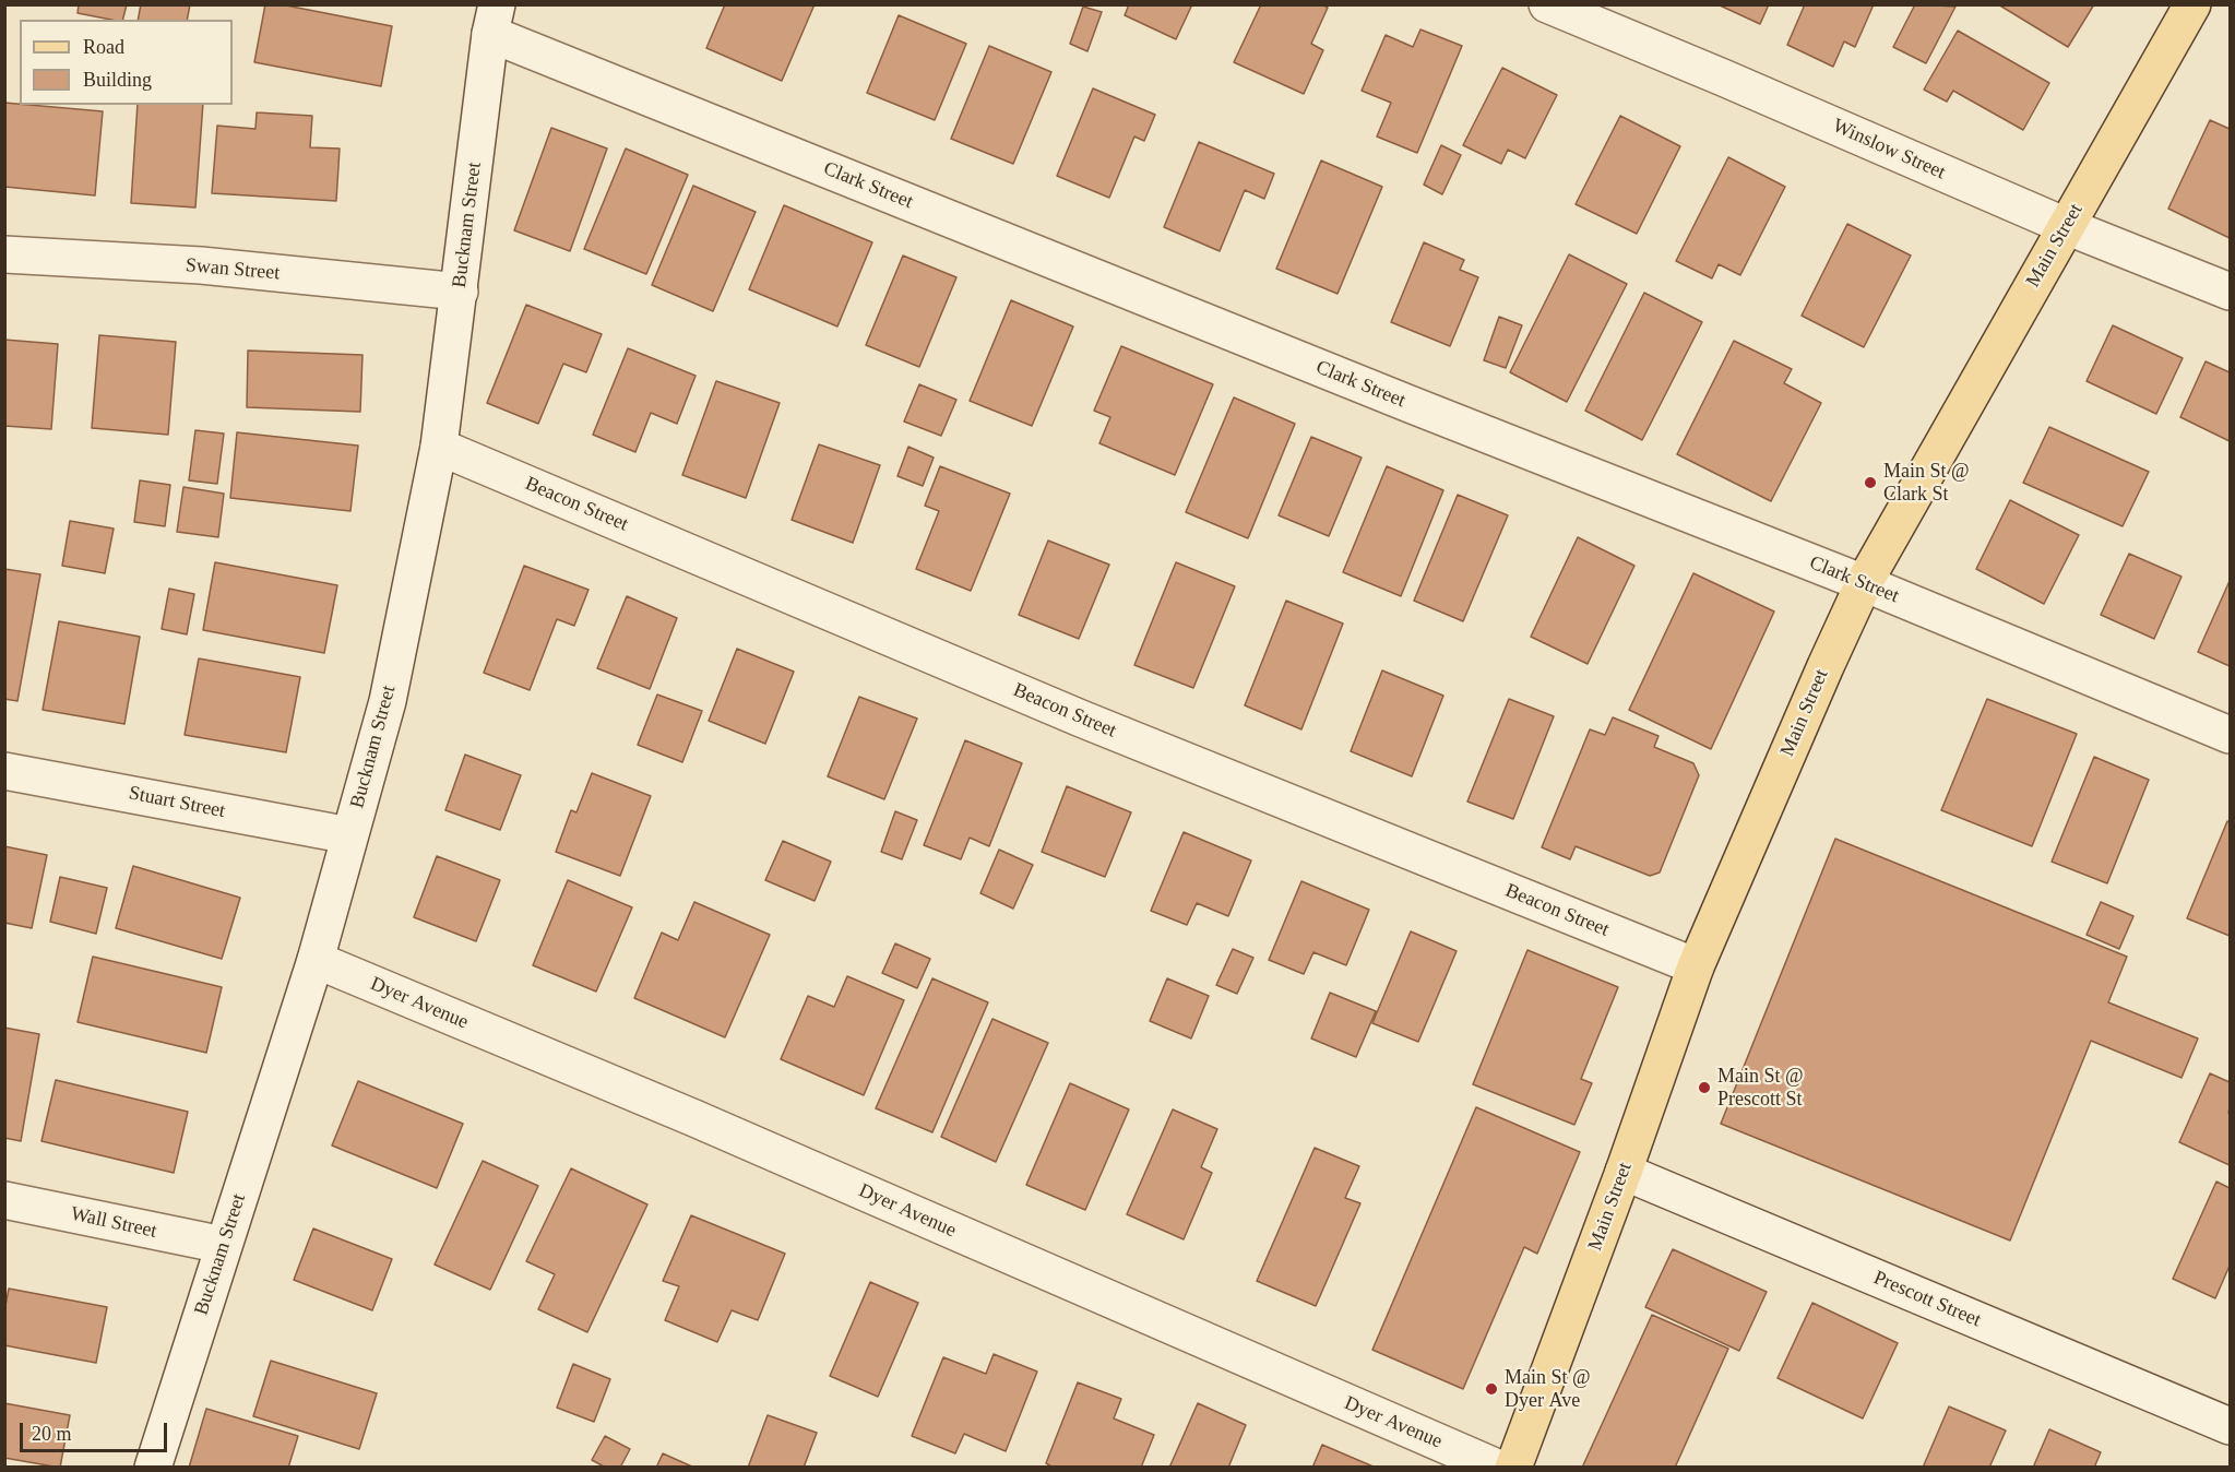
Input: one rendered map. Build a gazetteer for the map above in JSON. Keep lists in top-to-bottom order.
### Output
{
  "streets": {
    "main road": ["Main Street"],
    "street": [
      "Winslow Street",
      "Clark Street",
      "Bucknam Street",
      "Swan Street",
      "Beacon Street",
      "Stuart Street",
      "Dyer Avenue",
      "Wall Street",
      "Prescott Street"
    ]
  },
  "crossings": [
    ["Winslow Street", "Main Street"],
    ["Clark Street", "Bucknam Street"],
    ["Clark Street", "Main Street"],
    ["Bucknam Street", "Swan Street"],
    ["Bucknam Street", "Beacon Street"],
    ["Bucknam Street", "Stuart Street"],
    ["Bucknam Street", "Dyer Avenue"],
    ["Bucknam Street", "Wall Street"],
    ["Main Street", "Beacon Street"],
    ["Main Street", "Prescott Street"]
  ],
  "places": ["Main St @ Clark St", "Main St @ Prescott St", "Main St @ Dyer Ave"],
  "legend": ["Road", "Building"],
  "scale_bar": "20 m"
}
